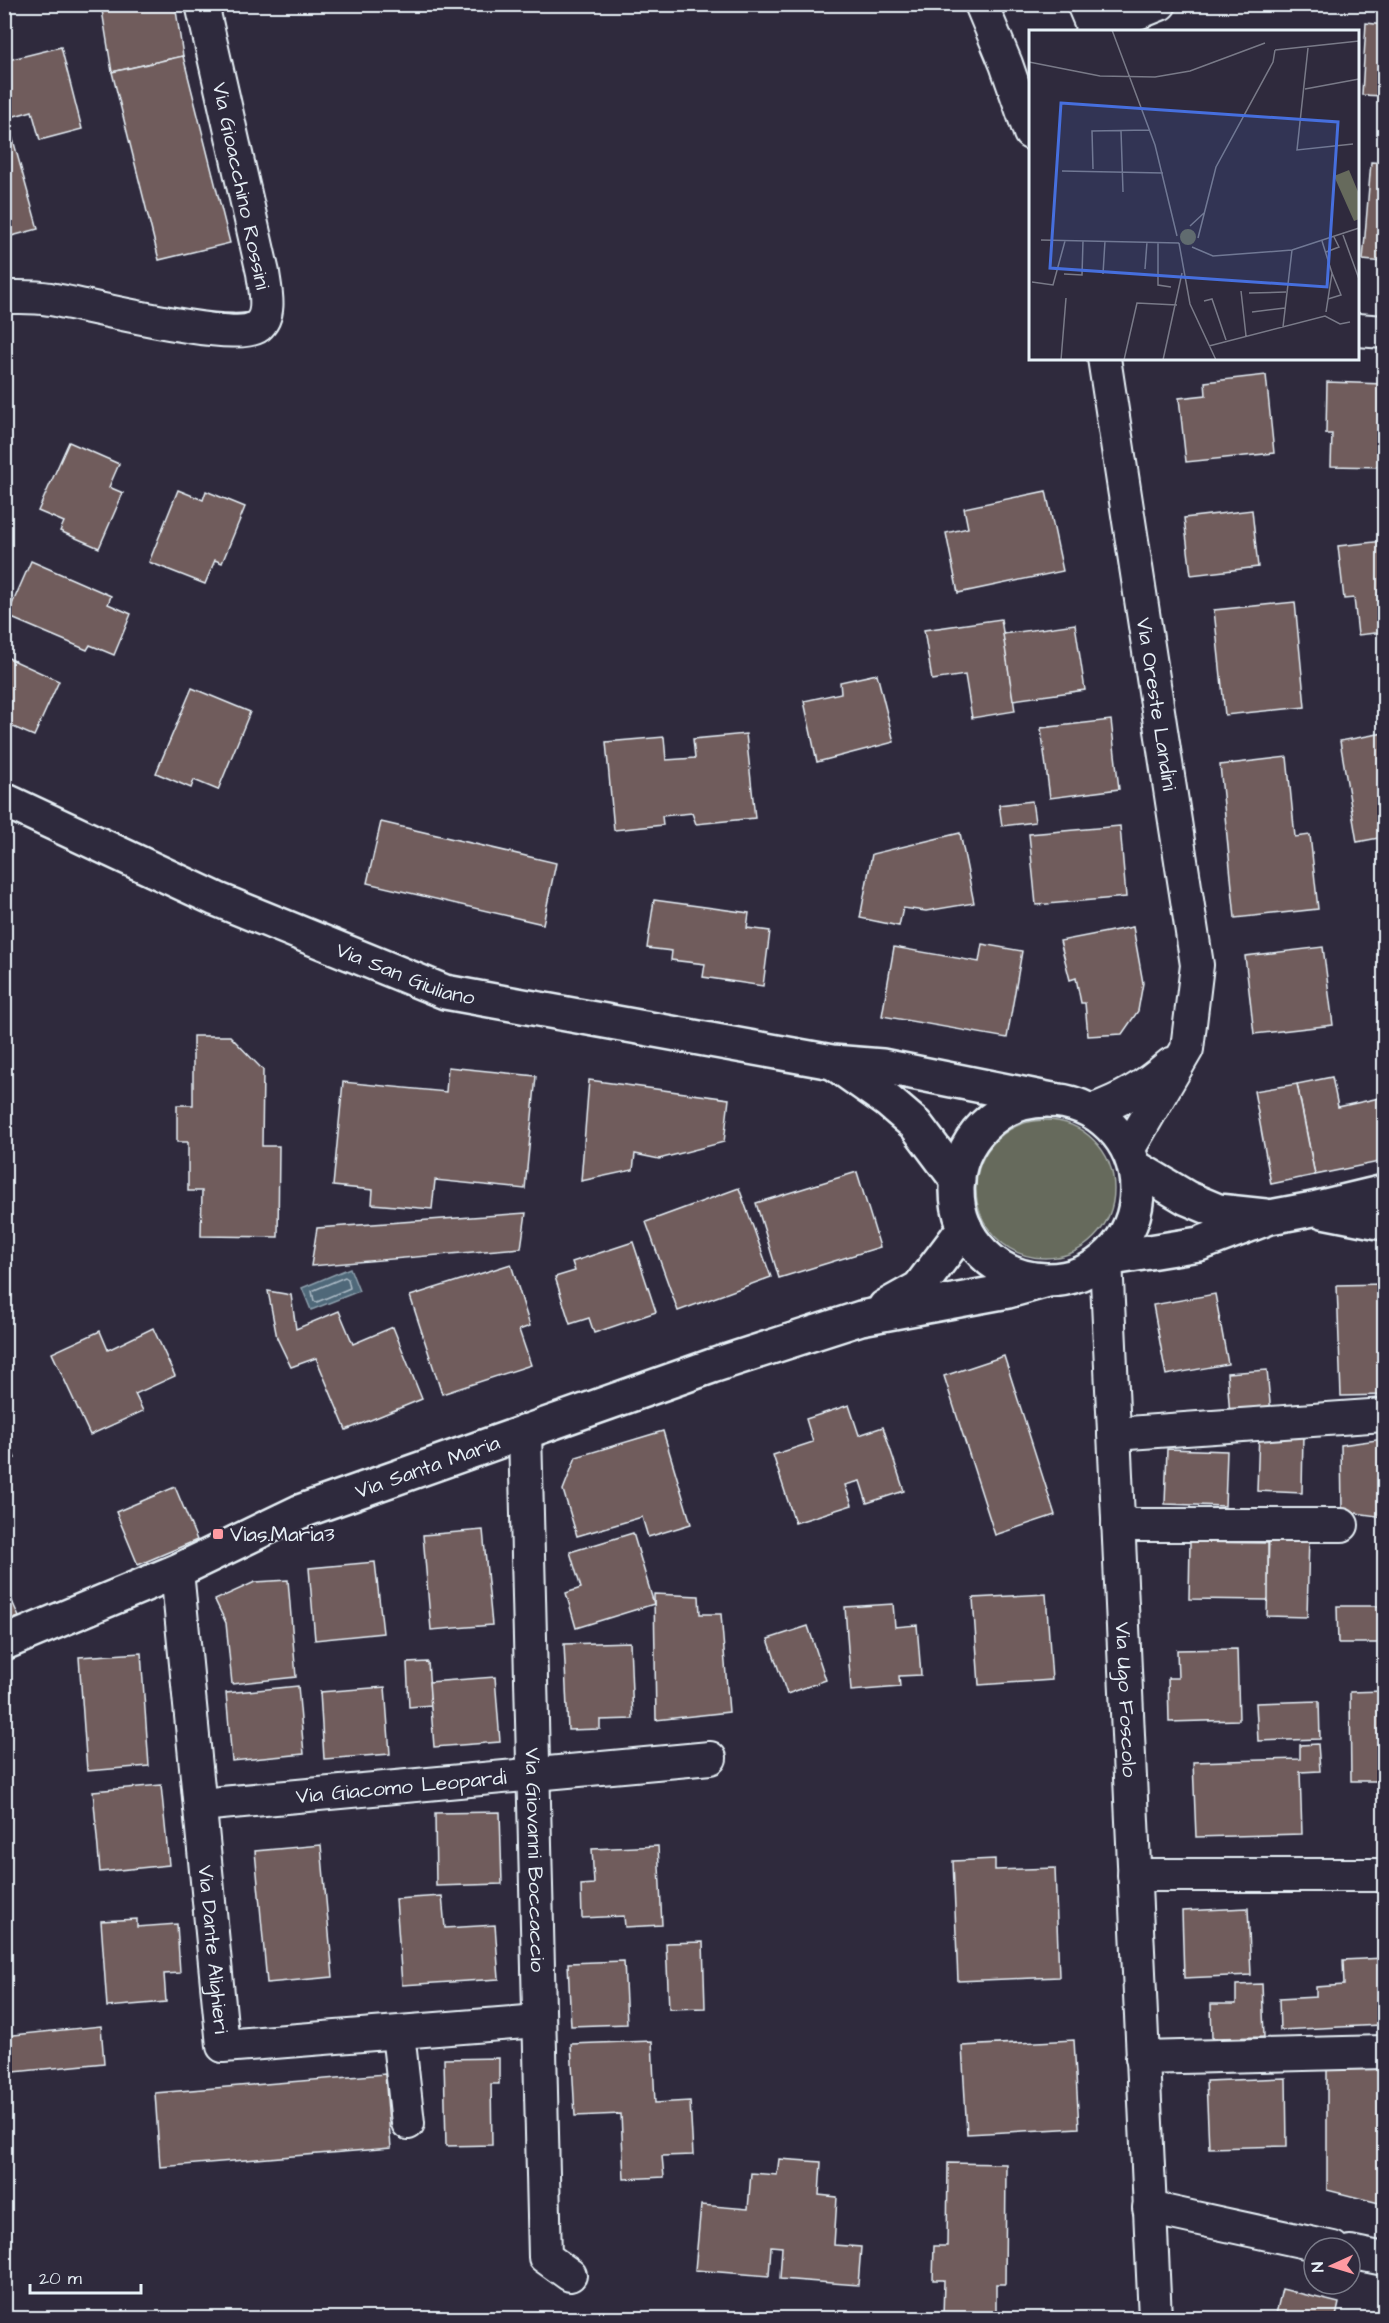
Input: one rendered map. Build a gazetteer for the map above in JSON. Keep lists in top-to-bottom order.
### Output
{
  "streets": {
    "main road": ["Via San Giuliano", "Via Santa Maria"],
    "street": [
      "Via Gioacchino Rossini",
      "Via Oreste Landini",
      "Via Ugo Foscolo",
      "Via Giacomo Leopardi",
      "Via Giovanni Boccaccio",
      "Via Dante Alighieri"
    ]
  },
  "crossings": [
    ["Via Oreste Landini", "Via San Giuliano"],
    ["Via Oreste Landini", "Via Ugo Foscolo"],
    ["Via San Giuliano", "Via Ugo Foscolo"],
    ["Via Santa Maria", "Via Giovanni Boccaccio"],
    ["Via Santa Maria", "Via Dante Alighieri"],
    ["Via Giacomo Leopardi", "Via Giovanni Boccaccio"],
    ["Via Giacomo Leopardi", "Via Dante Alighieri"],
    ["Via Giovanni Boccaccio", "Via Dante Alighieri"]
  ],
  "places": {
    "transit": ["Vias.Maria3"]
  },
  "scale_bar": "20 m",
  "north": "left"
}
